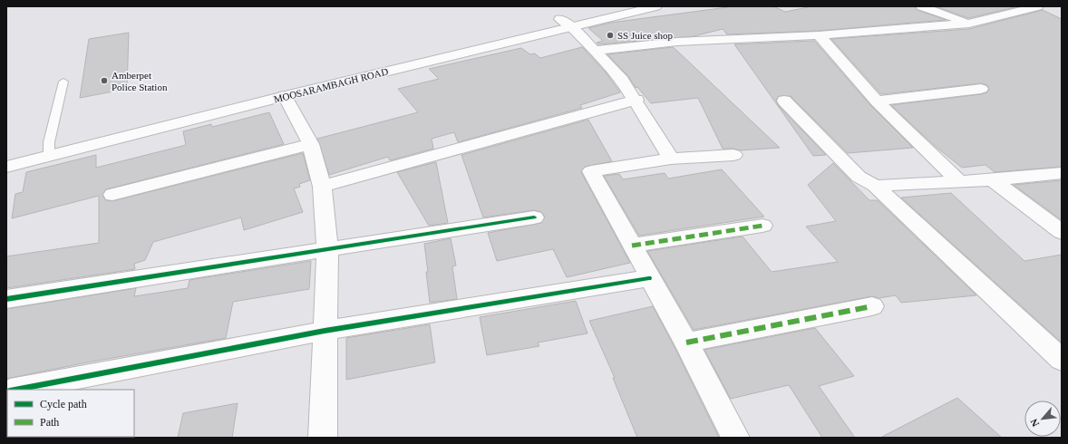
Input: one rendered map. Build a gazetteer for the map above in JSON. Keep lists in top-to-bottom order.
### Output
{
  "streets": {
    "street": ["MOOSARAMBAGH ROAD"]
  },
  "places": ["SS Juice shop", "Amberpet Police Station"],
  "legend": ["Cycle path", "Path"],
  "north": "bottom left"
}
